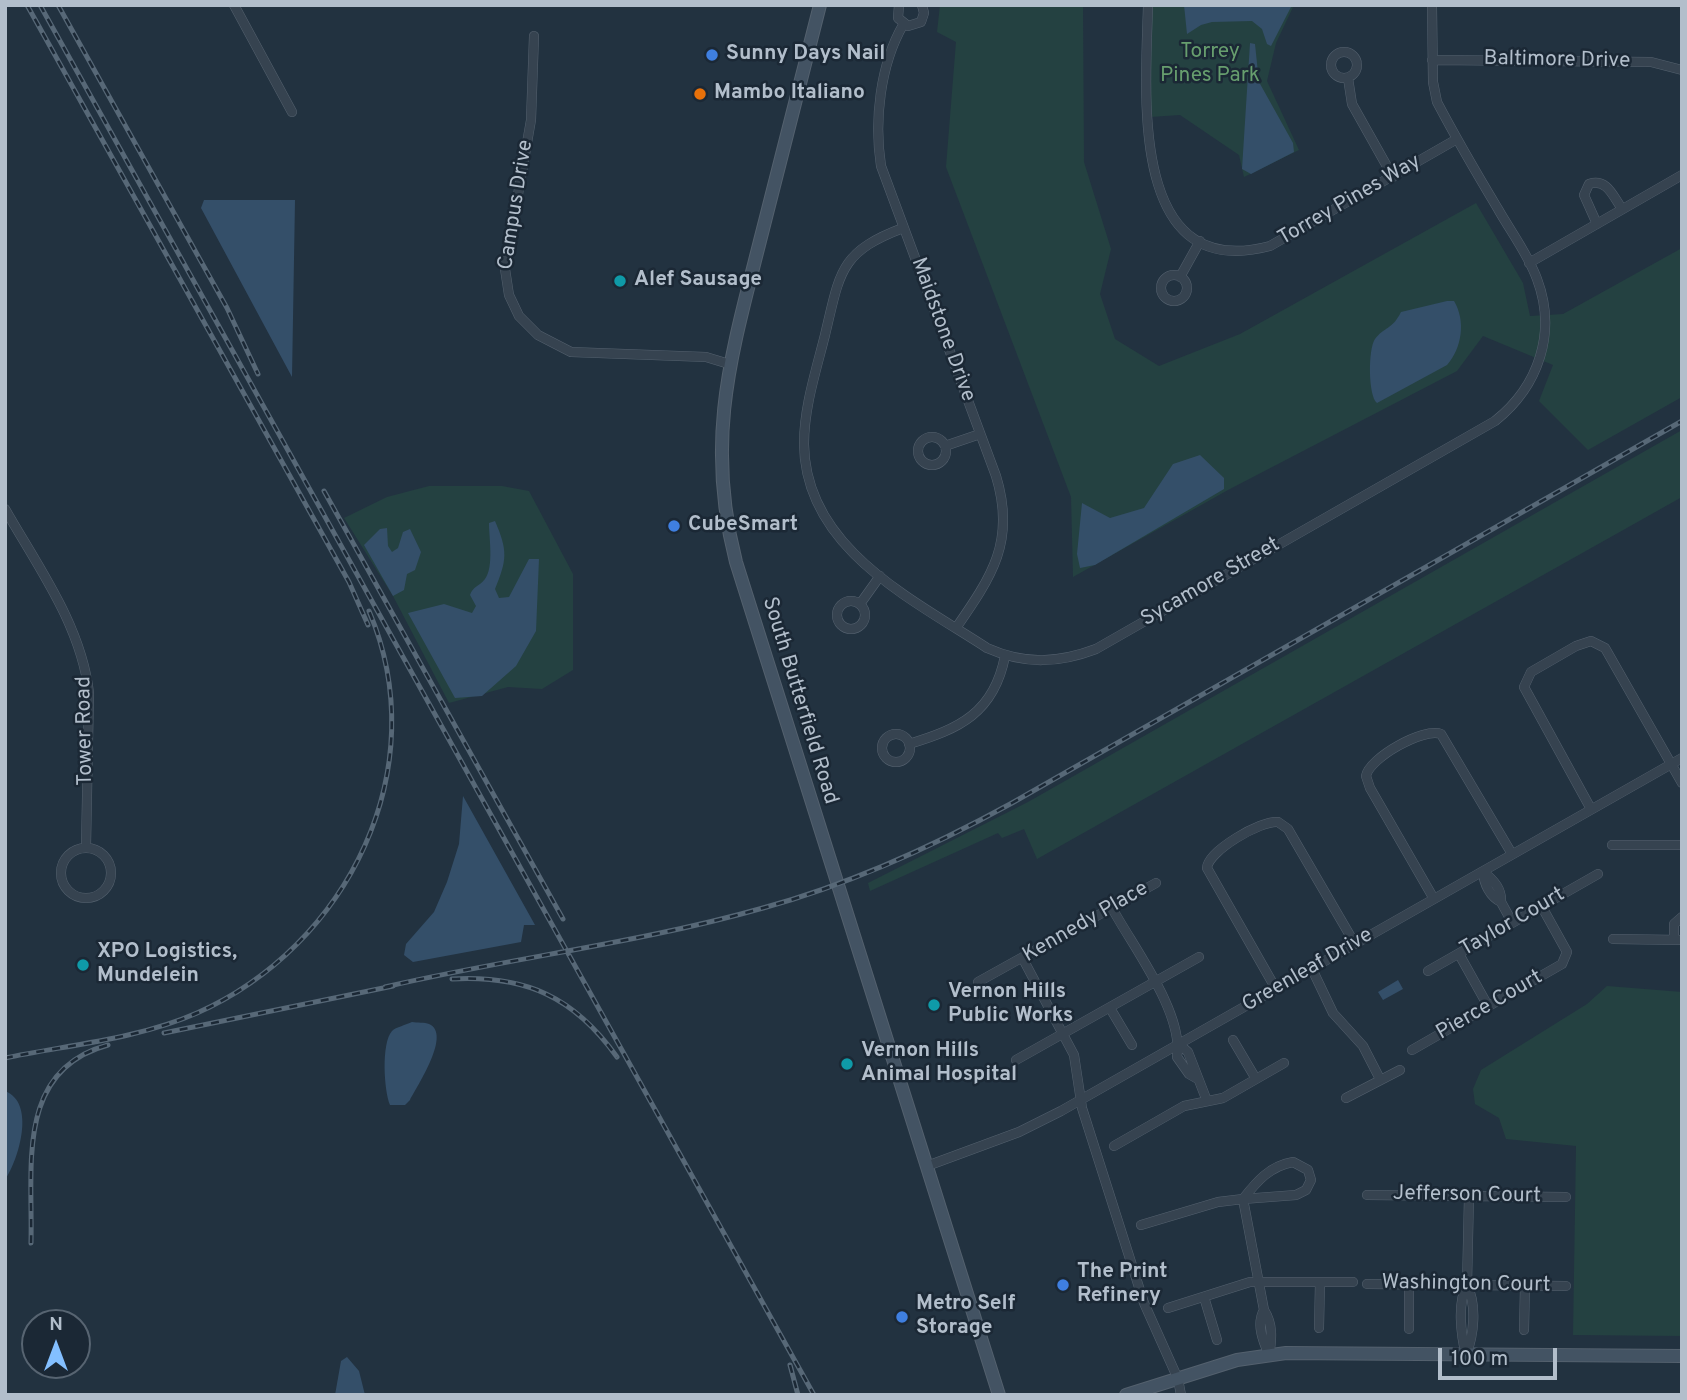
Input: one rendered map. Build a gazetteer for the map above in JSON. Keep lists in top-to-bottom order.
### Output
{
  "streets": {
    "main road": ["South Butterfield Road"],
    "street": [
      "Baltimore Drive",
      "Torrey Pines Way",
      "Campus Drive",
      "Maidstone Drive",
      "Sycamore Street",
      "Tower Road",
      "Kennedy Place",
      "Taylor Court",
      "Greenleaf Drive",
      "Pierce Court",
      "Jefferson Court",
      "Washington Court"
    ]
  },
  "crossings": [
    ["Baltimore Drive", "Sycamore Street"],
    ["Torrey Pines Way", "Sycamore Street"],
    ["Campus Drive", "South Butterfield Road"],
    ["Maidstone Drive", "Sycamore Street"],
    ["South Butterfield Road", "Greenleaf Drive"],
    ["Taylor Court", "Pierce Court"]
  ],
  "parks": ["Torrey Pines Park"],
  "places": [
    "Sunny Days Nail",
    "Mambo Italiano",
    "Alef Sausage",
    "CubeSmart",
    "XPO Logistics, Mundelein",
    "Vernon Hills Public Works",
    "Vernon Hills Animal Hospital",
    "The Print Refinery",
    "Metro Self Storage"
  ],
  "scale_bar": "100 m",
  "north": "top"
}
